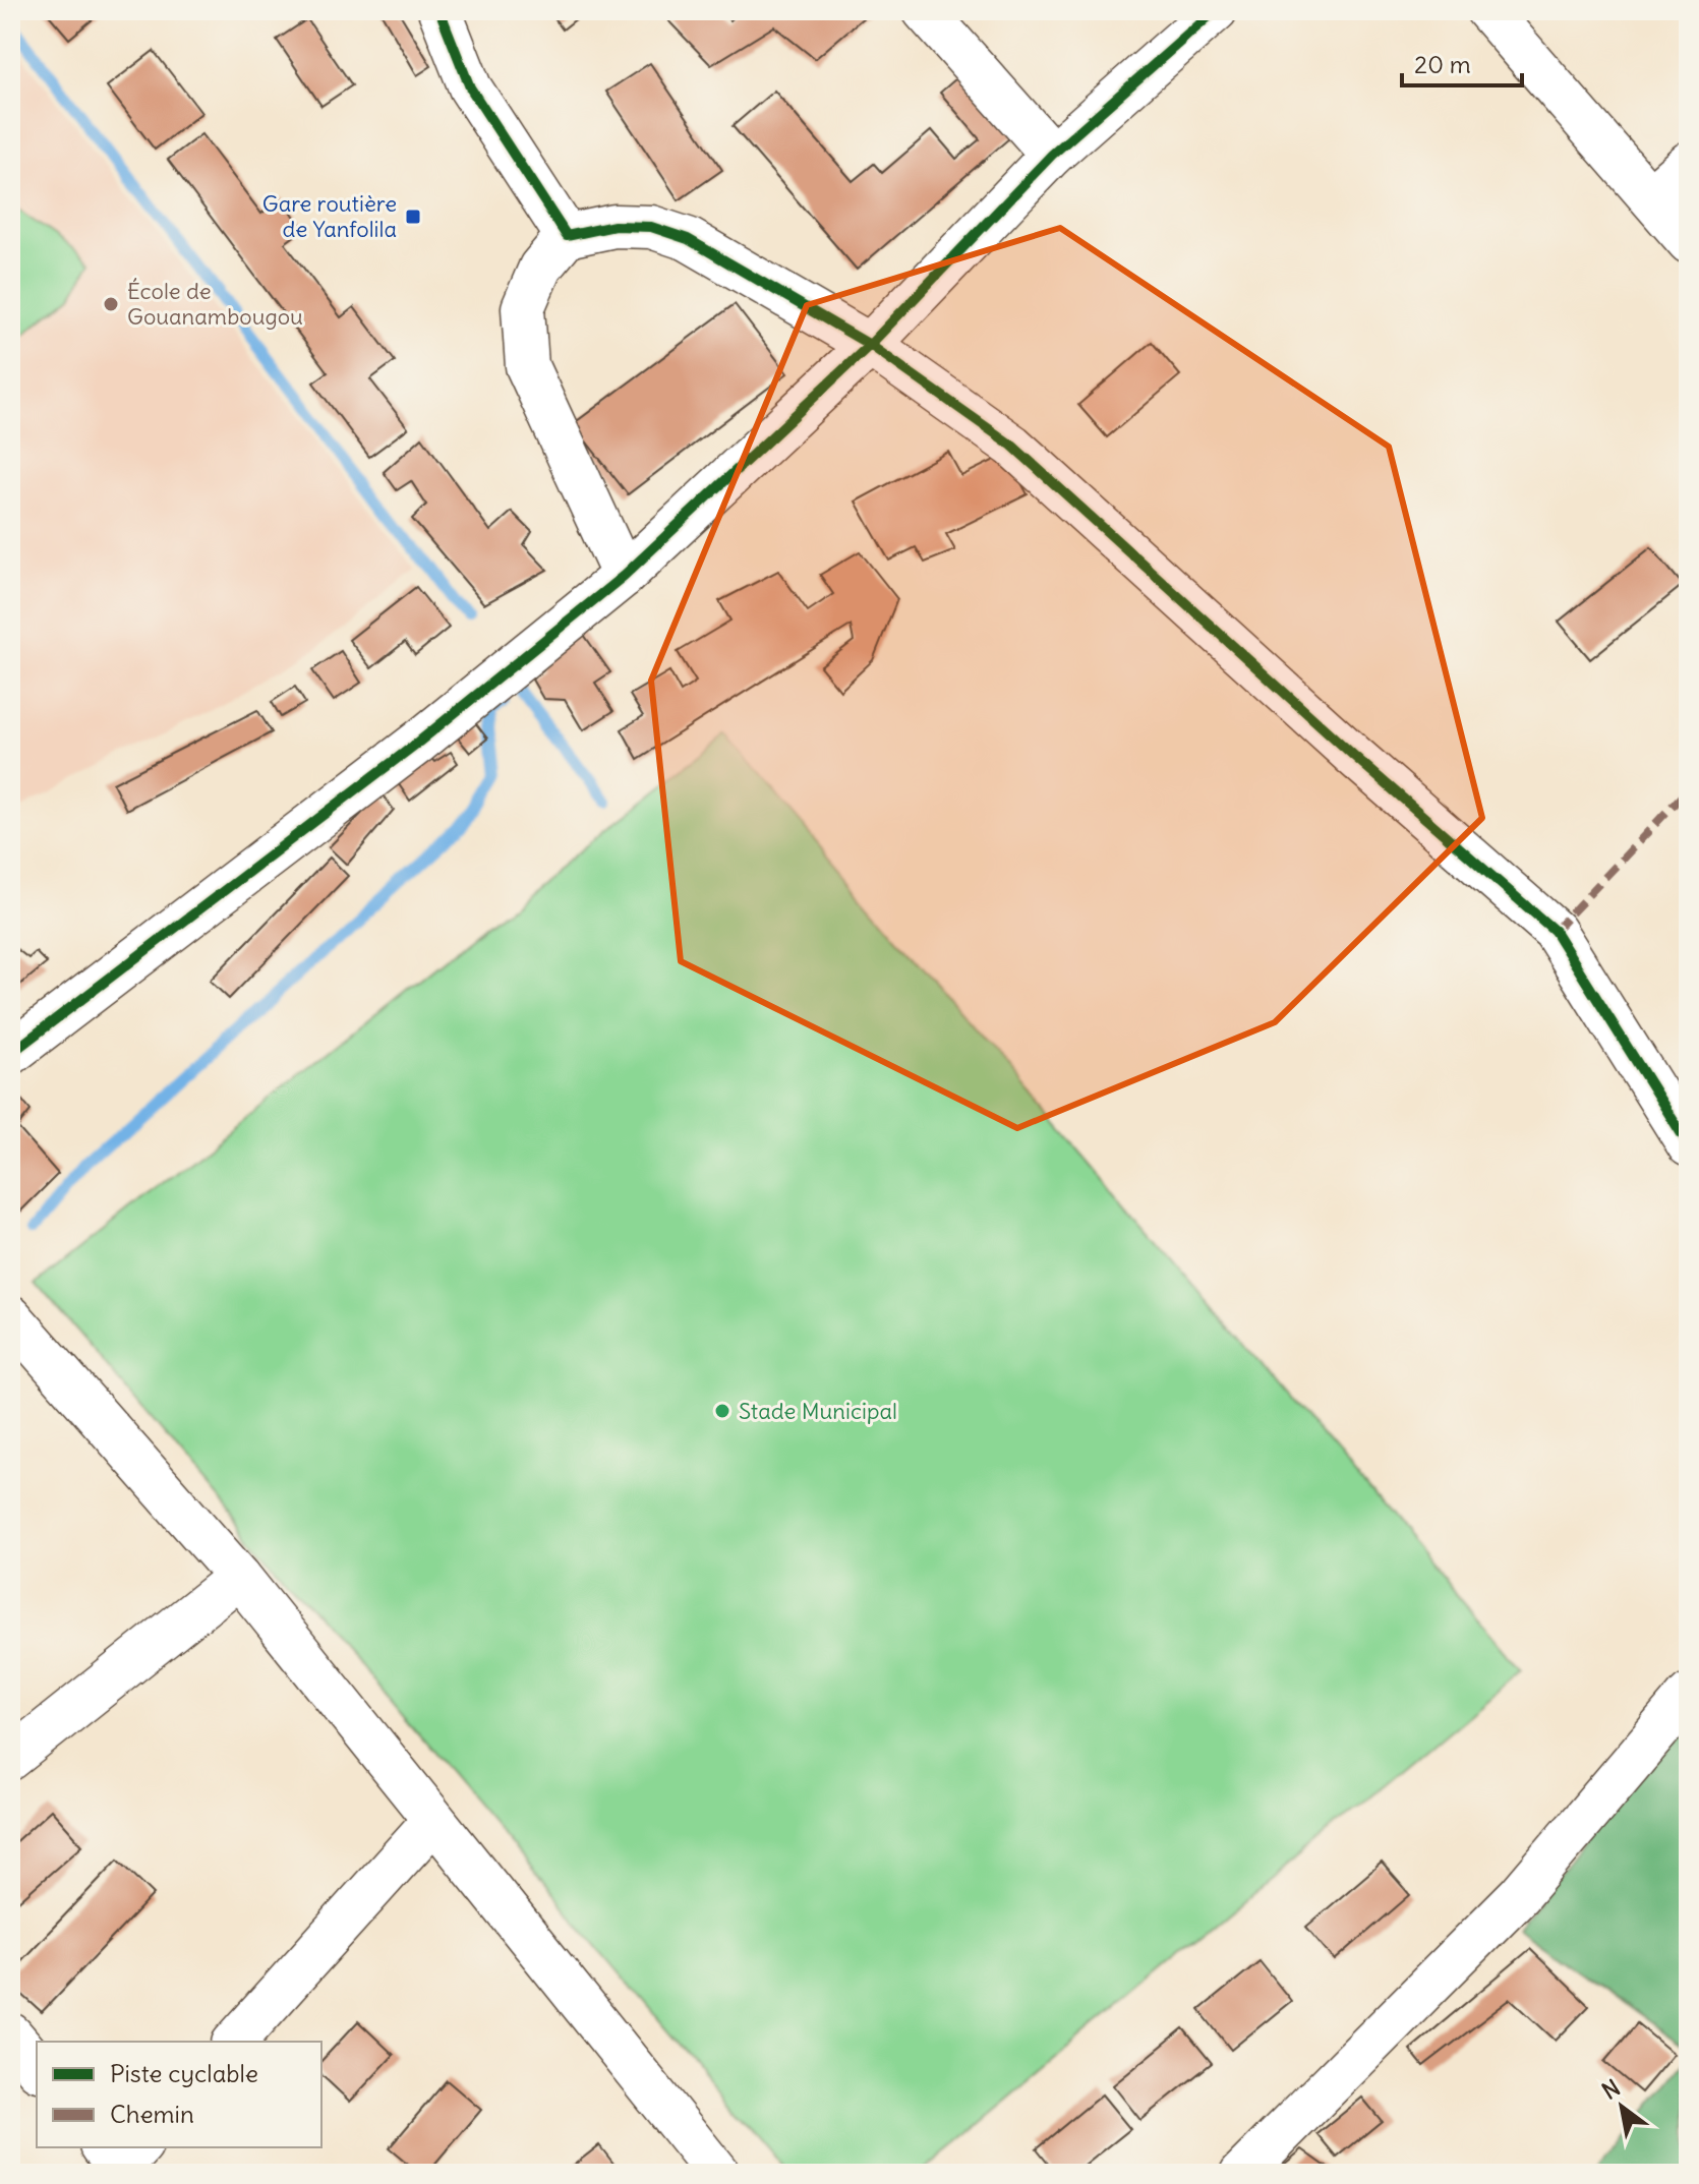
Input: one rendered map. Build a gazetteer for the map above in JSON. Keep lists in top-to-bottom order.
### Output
{
  "places": {
    "transit": ["Gare routière de Yanfolila"],
    "other": ["École de Gouanambougou", "Stade Municipal"]
  },
  "legend": ["Piste cyclable", "Chemin"],
  "scale_bar": "20 m",
  "north": "top left"
}
